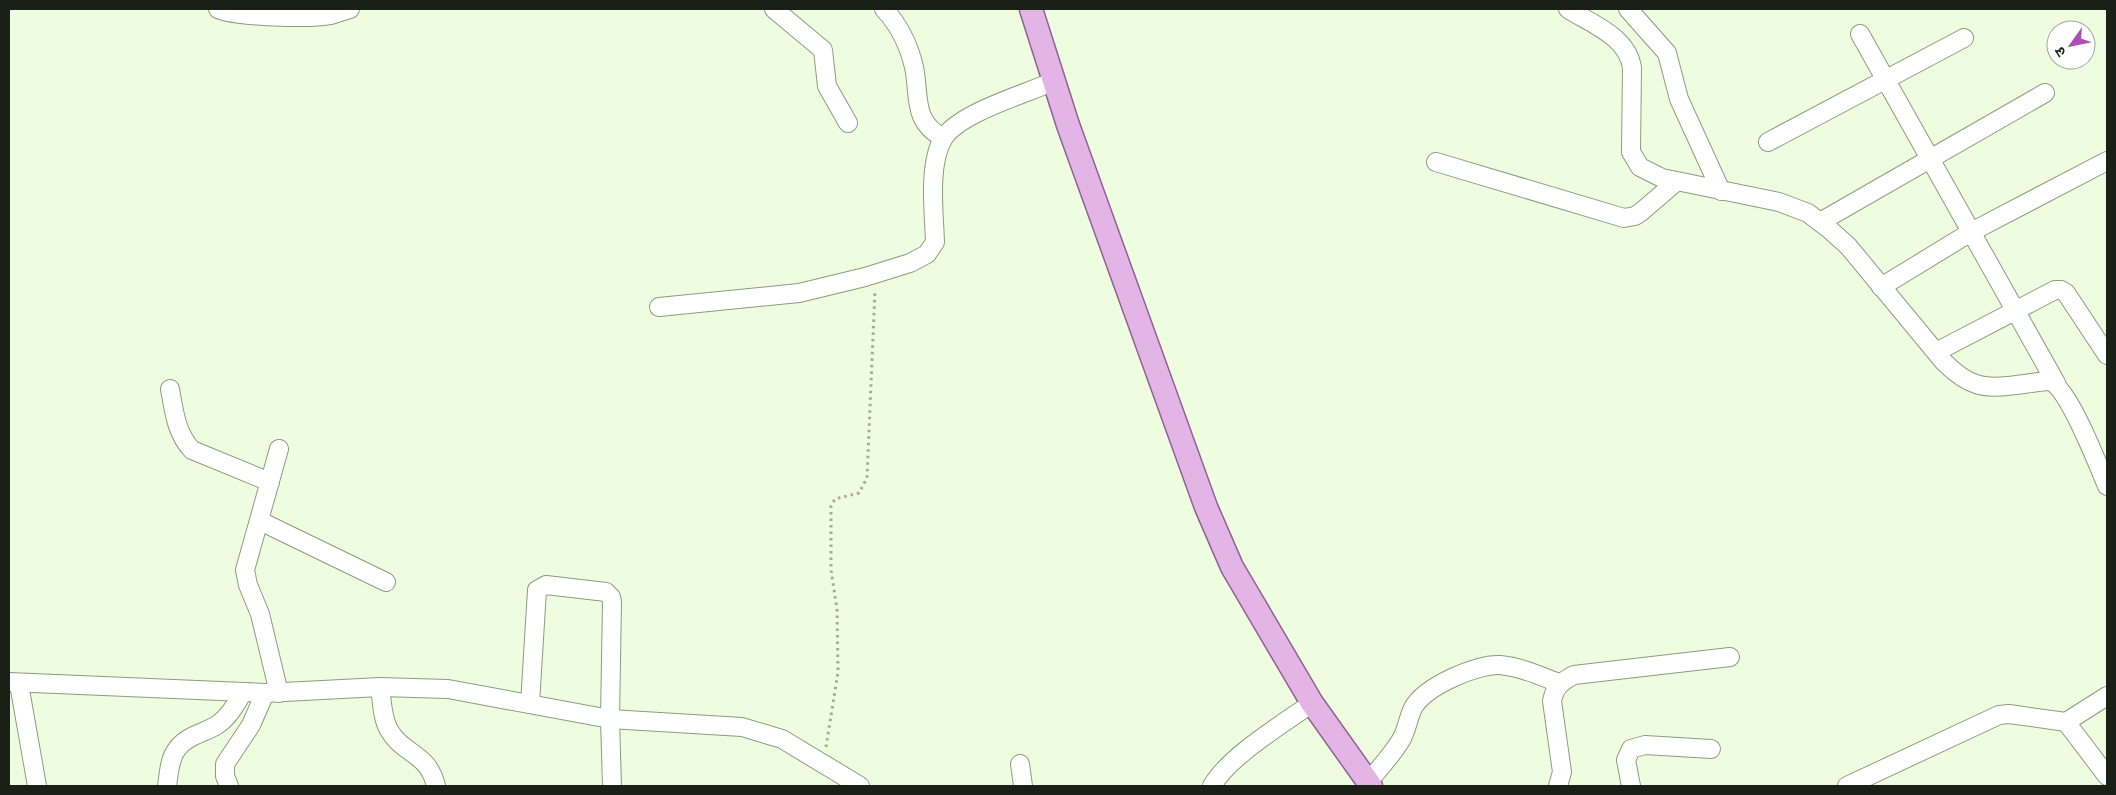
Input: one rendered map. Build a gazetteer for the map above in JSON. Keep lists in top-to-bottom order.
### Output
{
  "north": "bottom left"
}
